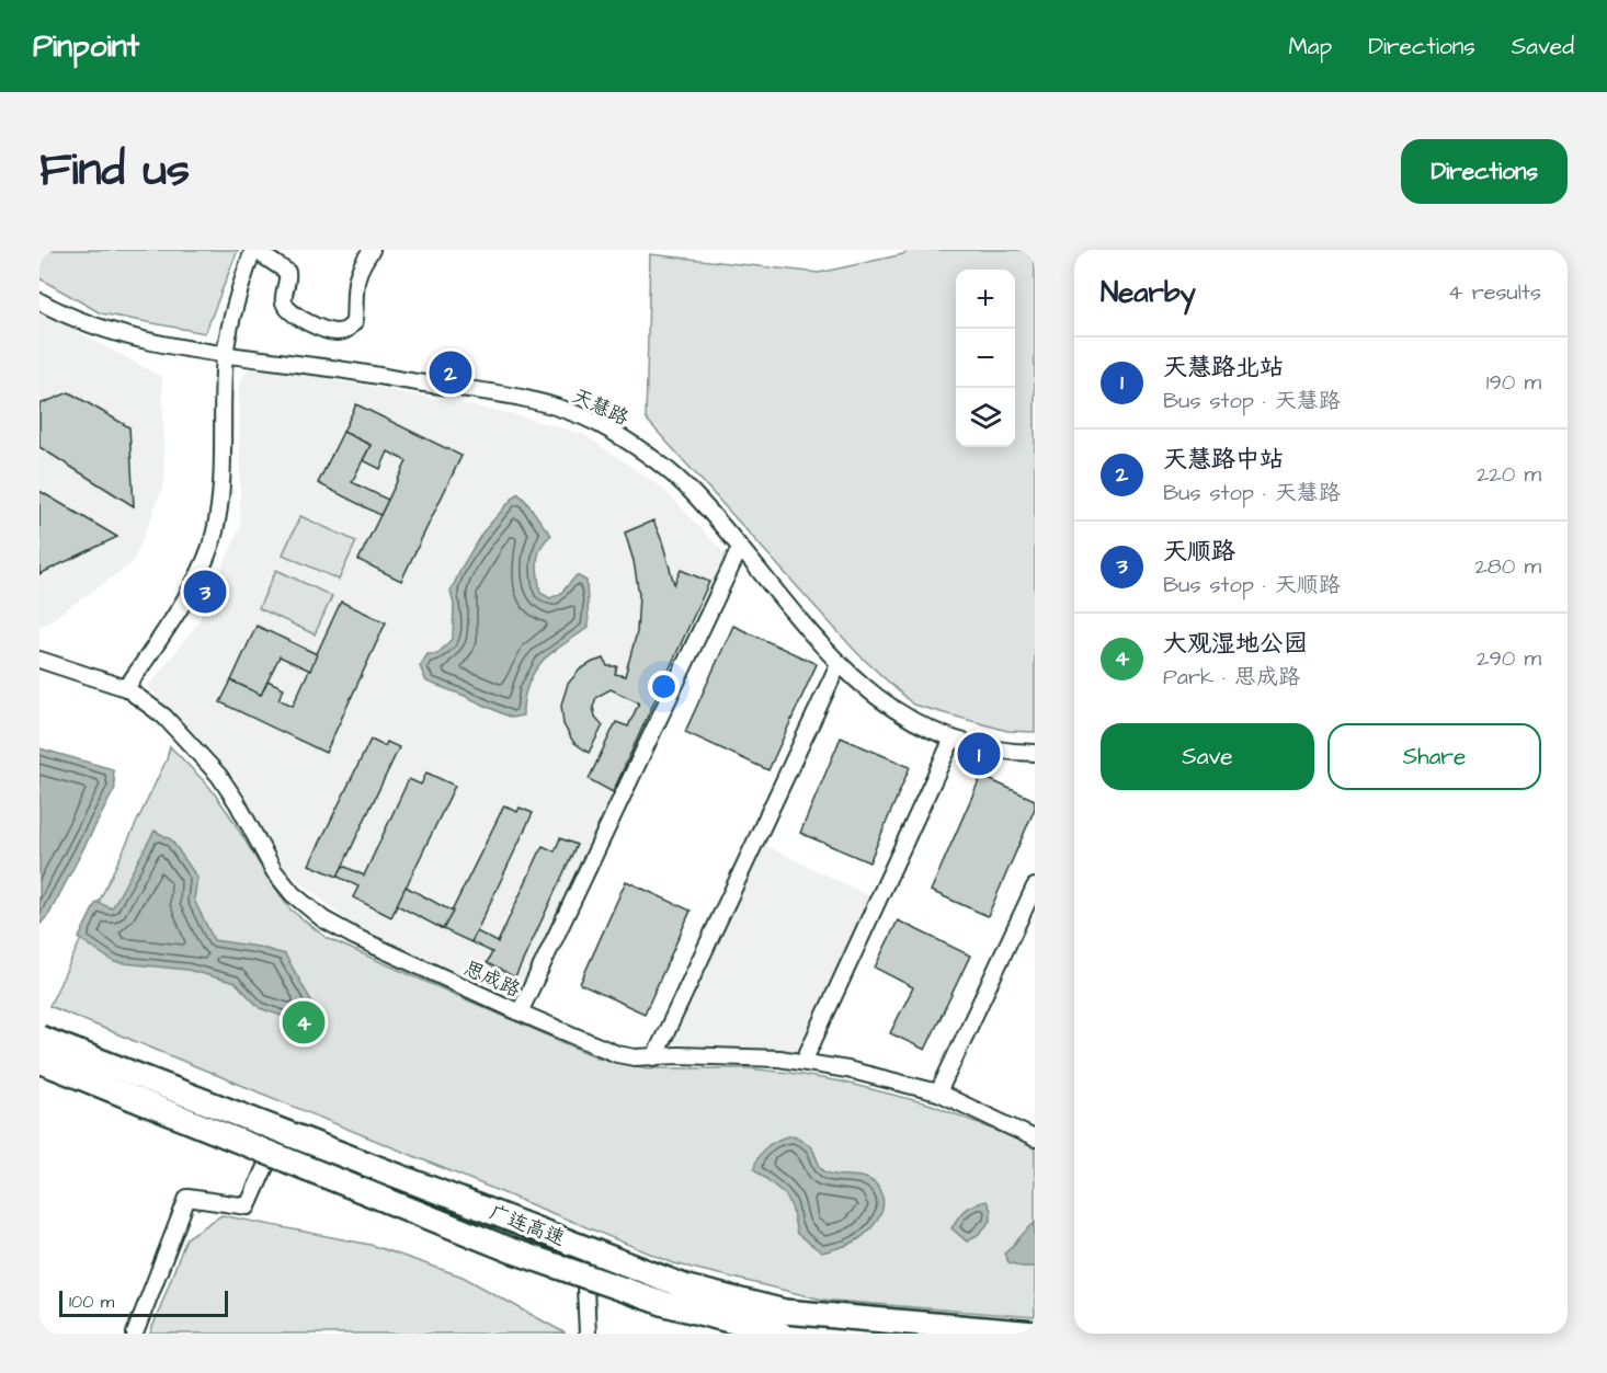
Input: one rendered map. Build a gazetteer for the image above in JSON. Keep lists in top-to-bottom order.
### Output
{
  "streets": {
    "highway": ["广连高速"],
    "street": ["天慧路", "思成路"]
  },
  "scale_bar": "100 m",
  "page": {
    "header": "Pinpoint",
    "nav": ["Map", "Directions", "Saved"],
    "title": "Find us",
    "buttons": [
      "Directions",
      ["Save", "Share"]
    ],
    "heading": ["Nearby", "4 results"],
    "map_buttons": ["+", "−"],
    "list": [
      {
        "mark": "1",
        "name": "天慧路北站",
        "note": "Bus stop · 天慧路",
        "value": "190 m"
      },
      {
        "mark": "2",
        "name": "天慧路中站",
        "note": "Bus stop · 天慧路",
        "value": "220 m"
      },
      {
        "mark": "3",
        "name": "天顺路",
        "note": "Bus stop · 天顺路",
        "value": "280 m"
      },
      {
        "mark": "4",
        "name": "大观湿地公园",
        "note": "Park · 思成路",
        "value": "290 m"
      }
    ],
    "pins": [
      "2",
      "3",
      "1",
      "4"
    ],
    "scale": "100 m"
  }
}
